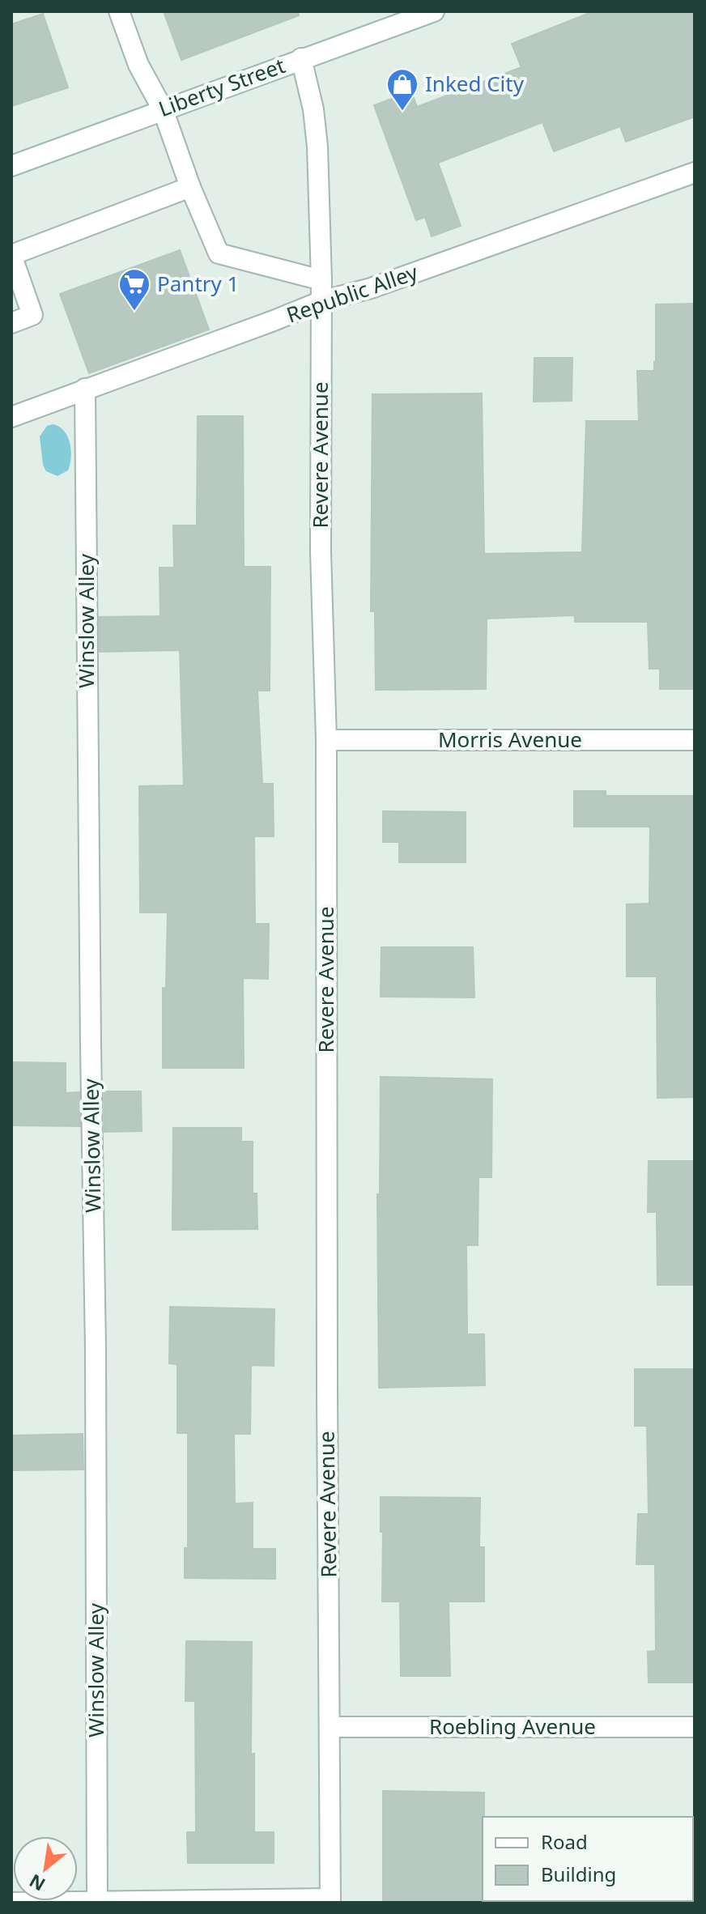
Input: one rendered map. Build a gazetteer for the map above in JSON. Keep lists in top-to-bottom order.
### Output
{
  "streets": {
    "street": [
      "Liberty Street",
      "Republic Alley",
      "Revere Avenue",
      "Winslow Alley",
      "Morris Avenue",
      "Roebling Avenue"
    ]
  },
  "crossings": [
    ["Liberty Street", "Revere Avenue"],
    ["Republic Alley", "Revere Avenue"],
    ["Republic Alley", "Winslow Alley"],
    ["Revere Avenue", "Morris Avenue"],
    ["Revere Avenue", "Roebling Avenue"]
  ],
  "places": {
    "shop": ["Inked City"],
    "supermarket": ["Pantry 1"]
  },
  "legend": ["Road", "Building"],
  "north": "bottom left"
}
